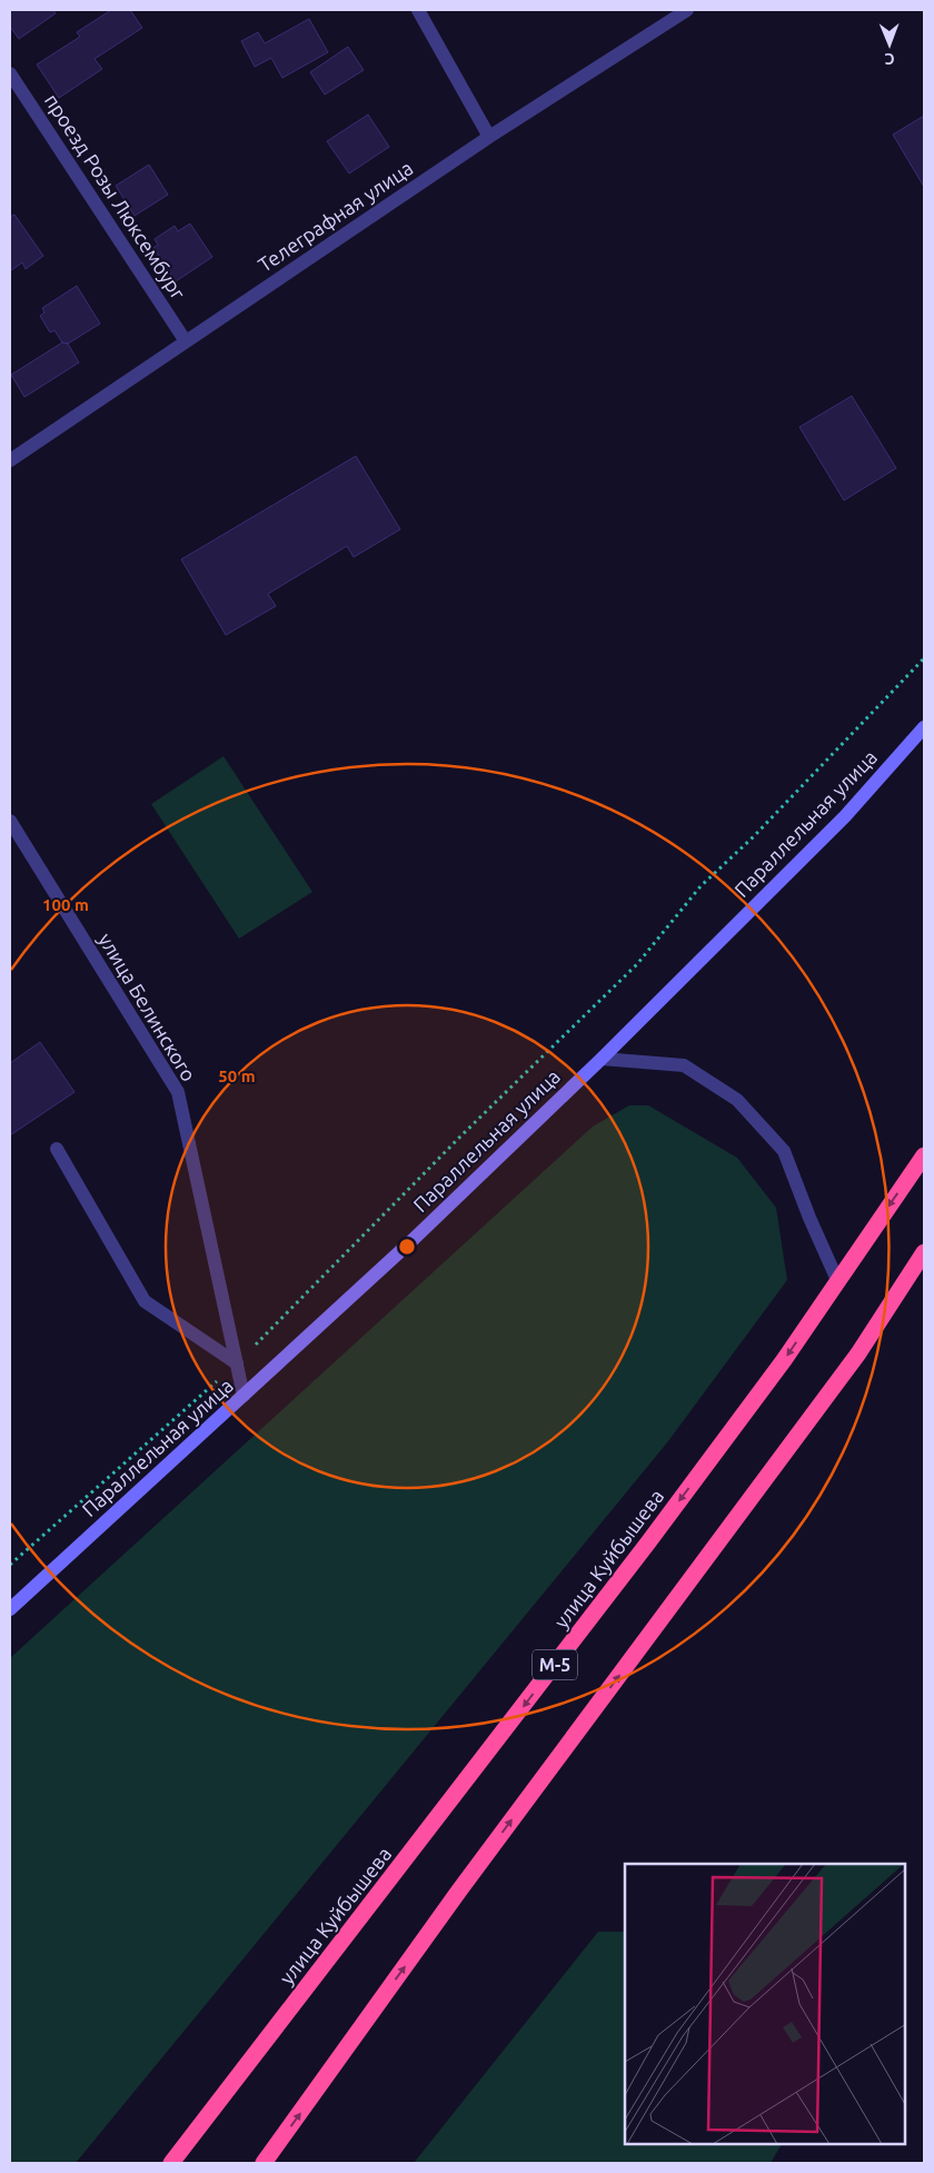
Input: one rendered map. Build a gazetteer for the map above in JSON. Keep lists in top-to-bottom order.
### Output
{
  "streets": {
    "highway": ["улица Куйбышева", "М-5"],
    "street": [
      "проезд Розы Люксембург",
      "Телеграфная улица",
      "Параллельная улица",
      "улица Белинского"
    ]
  },
  "crossings": [
    ["проезд Розы Люксембург", "Телеграфная улица"],
    ["Параллельная улица", "улица Белинского"]
  ],
  "north": "bottom",
  "rings": ["100 m", "50 m"]
}
